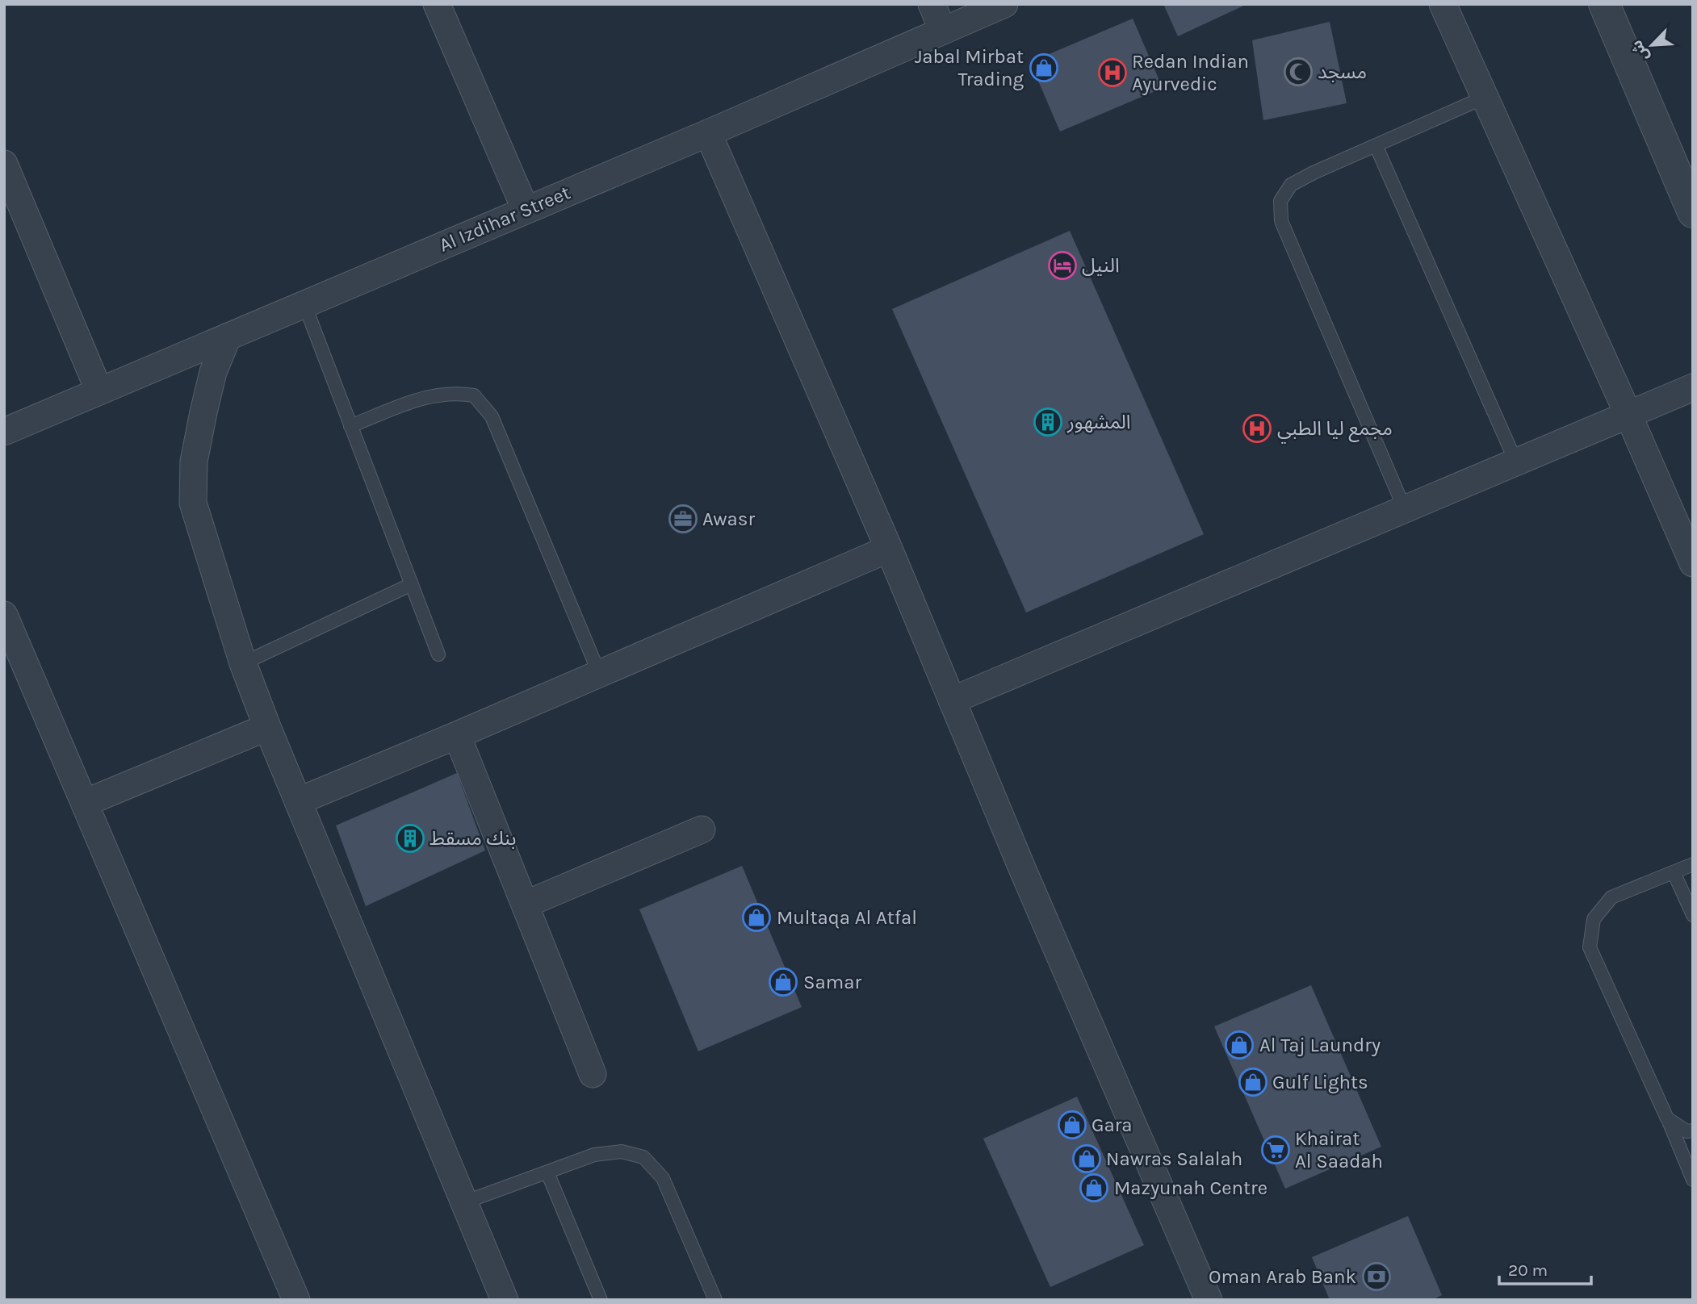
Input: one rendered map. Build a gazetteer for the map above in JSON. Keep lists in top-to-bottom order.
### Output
{
  "streets": {
    "street": ["Al Izdihar Street"]
  },
  "places": {
    "shop": [
      "Jabal Mirbat Trading",
      "Multaqa Al Atfal",
      "Samar",
      "Al Taj Laundry",
      "Gulf Lights",
      "Gara",
      "Nawras Salalah",
      "Mazyunah Centre"
    ],
    "mosque": ["مسجد"],
    "hospital": ["Redan Indian Ayurvedic", "مجمع ليا الطبي"],
    "hotel": ["النيل"],
    "building": ["المشهور", "بنك مسقط"],
    "office": ["Awasr"],
    "supermarket": ["Khairat Al Saadah"],
    "bank": ["Oman Arab Bank"]
  },
  "scale_bar": "20 m",
  "north": "bottom left"
}
